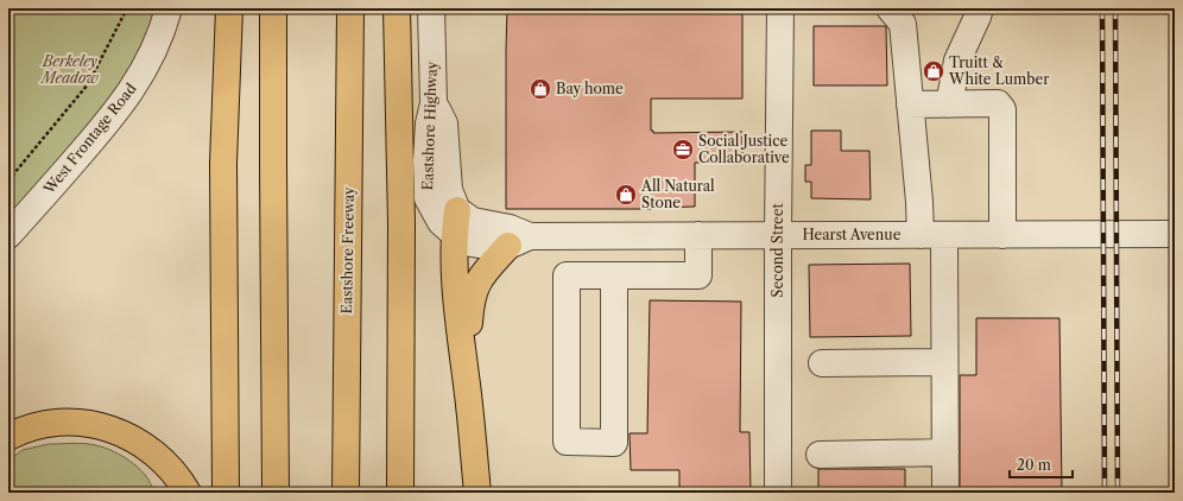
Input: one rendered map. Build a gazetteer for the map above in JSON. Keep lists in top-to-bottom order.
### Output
{
  "streets": {
    "highway": ["Eastshore Freeway"],
    "street": [
      "Eastshore Highway",
      "West Frontage Road",
      "Hearst Avenue",
      "Second Street"
    ]
  },
  "crossings": [
    ["Eastshore Highway", "Hearst Avenue"],
    ["Hearst Avenue", "Second Street"]
  ],
  "parks": ["Berkeley Meadow"],
  "places": {
    "shop": ["Truitt & White Lumber", "Bay home", "All Natural Stone"],
    "office": ["Social Justice Collaborative"]
  },
  "scale_bar": "20 m"
}
